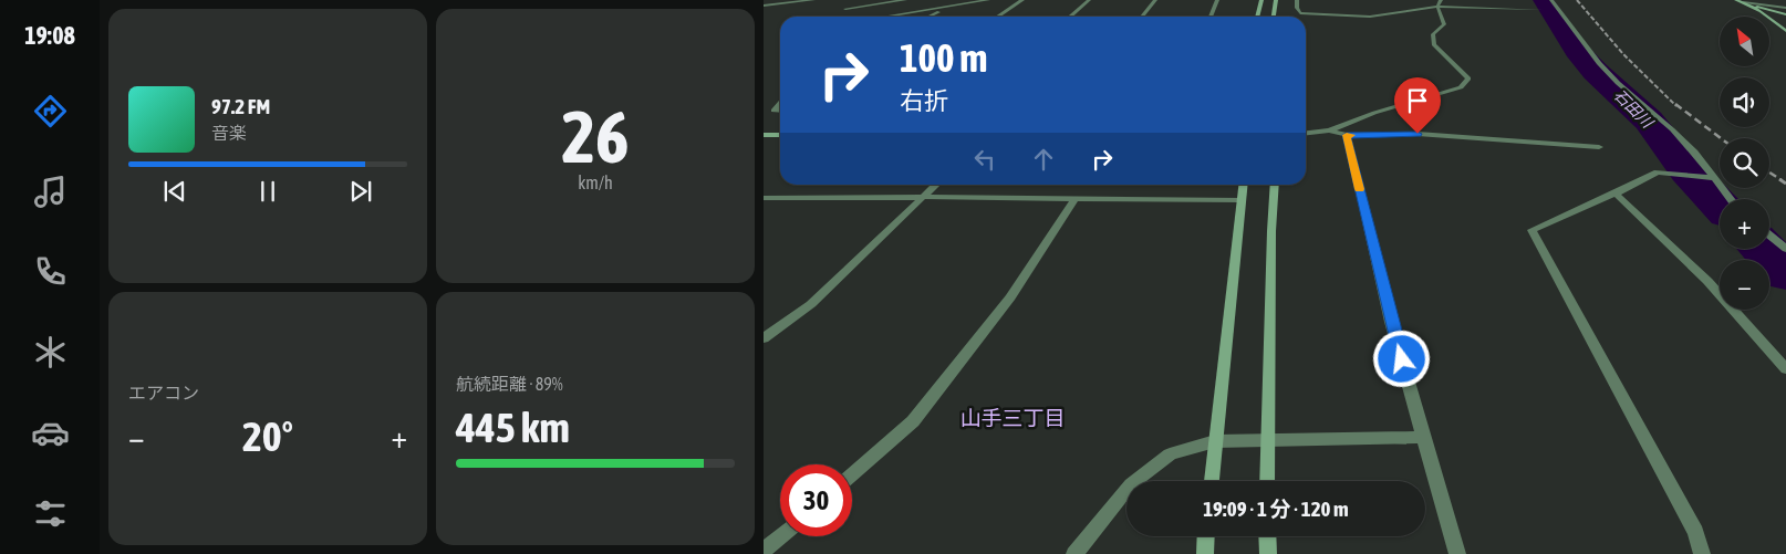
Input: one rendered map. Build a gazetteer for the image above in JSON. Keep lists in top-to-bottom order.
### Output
{
  "districts": ["山手三丁目"],
  "water": ["石田川"],
  "north": "top left",
  "page": {
    "tabs": "19:08",
    "tile": [
      ["26", "km/h"],
      "エアコン",
      ["航続距離 · 89%", "445 km"]
    ],
    "map_buttons": ["+", "−"],
    "turn": ["100 m", "右折"],
    "song": ["97.2 FM", "音楽"],
    "heat": ["−", "20°", "+"],
    "limit": "30",
    "trip": "19:09 · 1 分 · 120 m"
  }
}
